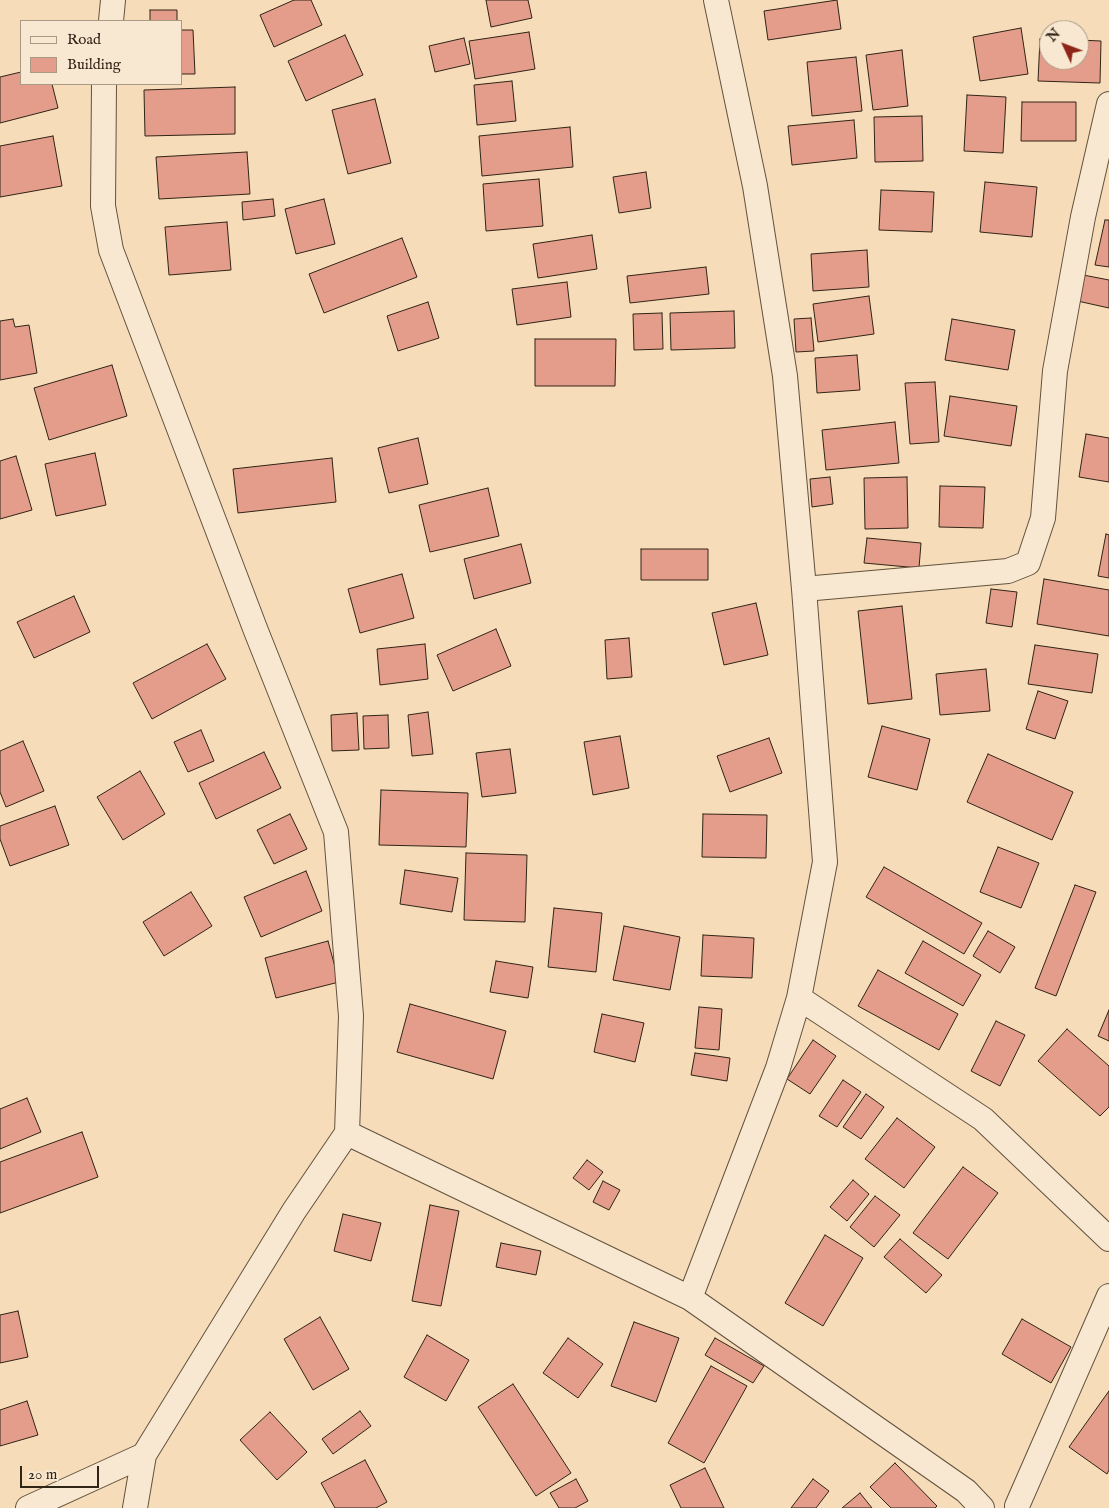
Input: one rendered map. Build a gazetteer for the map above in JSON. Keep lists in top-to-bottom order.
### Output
{
  "legend": ["Road", "Building"],
  "scale_bar": "20 m",
  "north": "top left"
}
